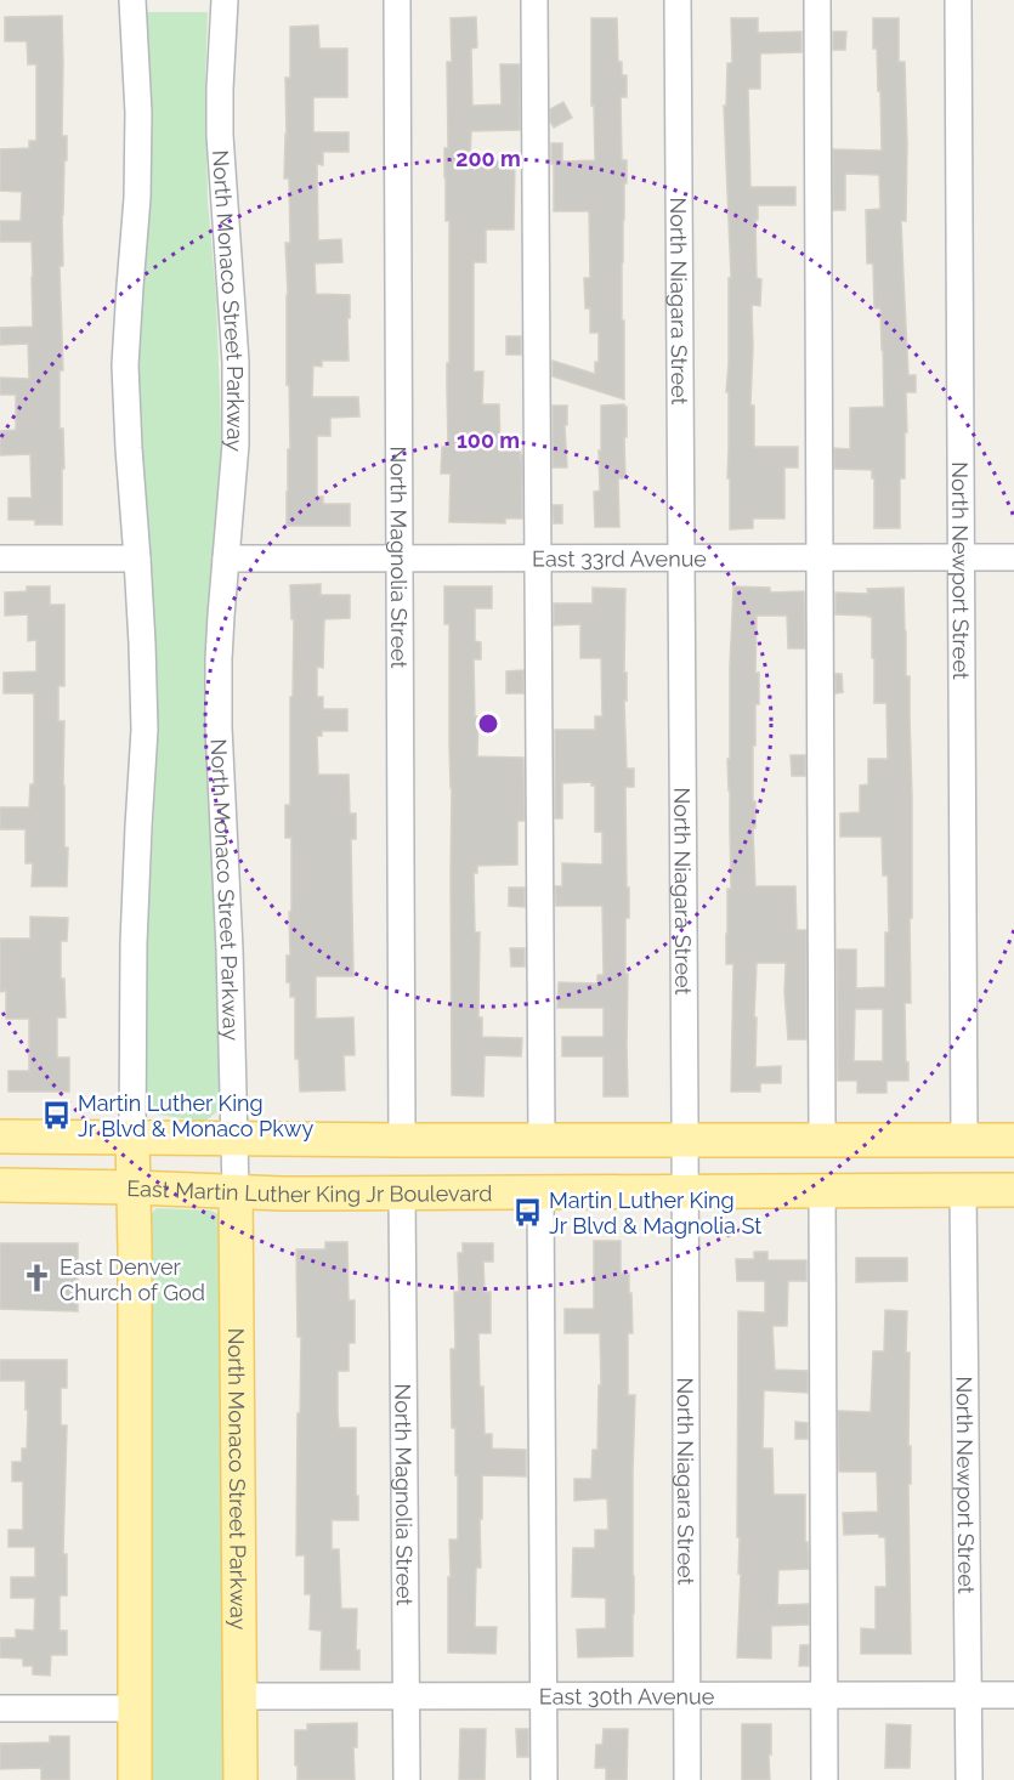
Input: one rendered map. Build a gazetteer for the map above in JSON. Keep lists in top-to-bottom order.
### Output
{
  "streets": {
    "main road": ["North Monaco Street Parkway", "East Martin Luther King Jr Boulevard"],
    "street": [
      "North Niagara Street",
      "North Magnolia Street",
      "East 33rd Avenue",
      "North Newport Street",
      "East 30th Avenue"
    ]
  },
  "crossings": [
    ["North Monaco Street Parkway", "East 33rd Avenue"],
    ["North Monaco Street Parkway", "East Martin Luther King Jr Boulevard"],
    ["North Monaco Street Parkway", "East 30th Avenue"],
    ["North Niagara Street", "East 33rd Avenue"],
    ["North Niagara Street", "East Martin Luther King Jr Boulevard"],
    ["North Niagara Street", "East 30th Avenue"],
    ["North Magnolia Street", "East 33rd Avenue"],
    ["North Magnolia Street", "East Martin Luther King Jr Boulevard"],
    ["North Magnolia Street", "East 30th Avenue"],
    ["East 33rd Avenue", "North Newport Street"],
    ["North Newport Street", "East Martin Luther King Jr Boulevard"],
    ["North Newport Street", "East 30th Avenue"]
  ],
  "places": {
    "bus stop": ["Martin Luther King Jr Blvd & Monaco Pkwy", "Martin Luther King Jr Blvd & Magnolia St"],
    "church": ["East Denver Church of God"]
  },
  "rings": ["200 m", "100 m"]
}
